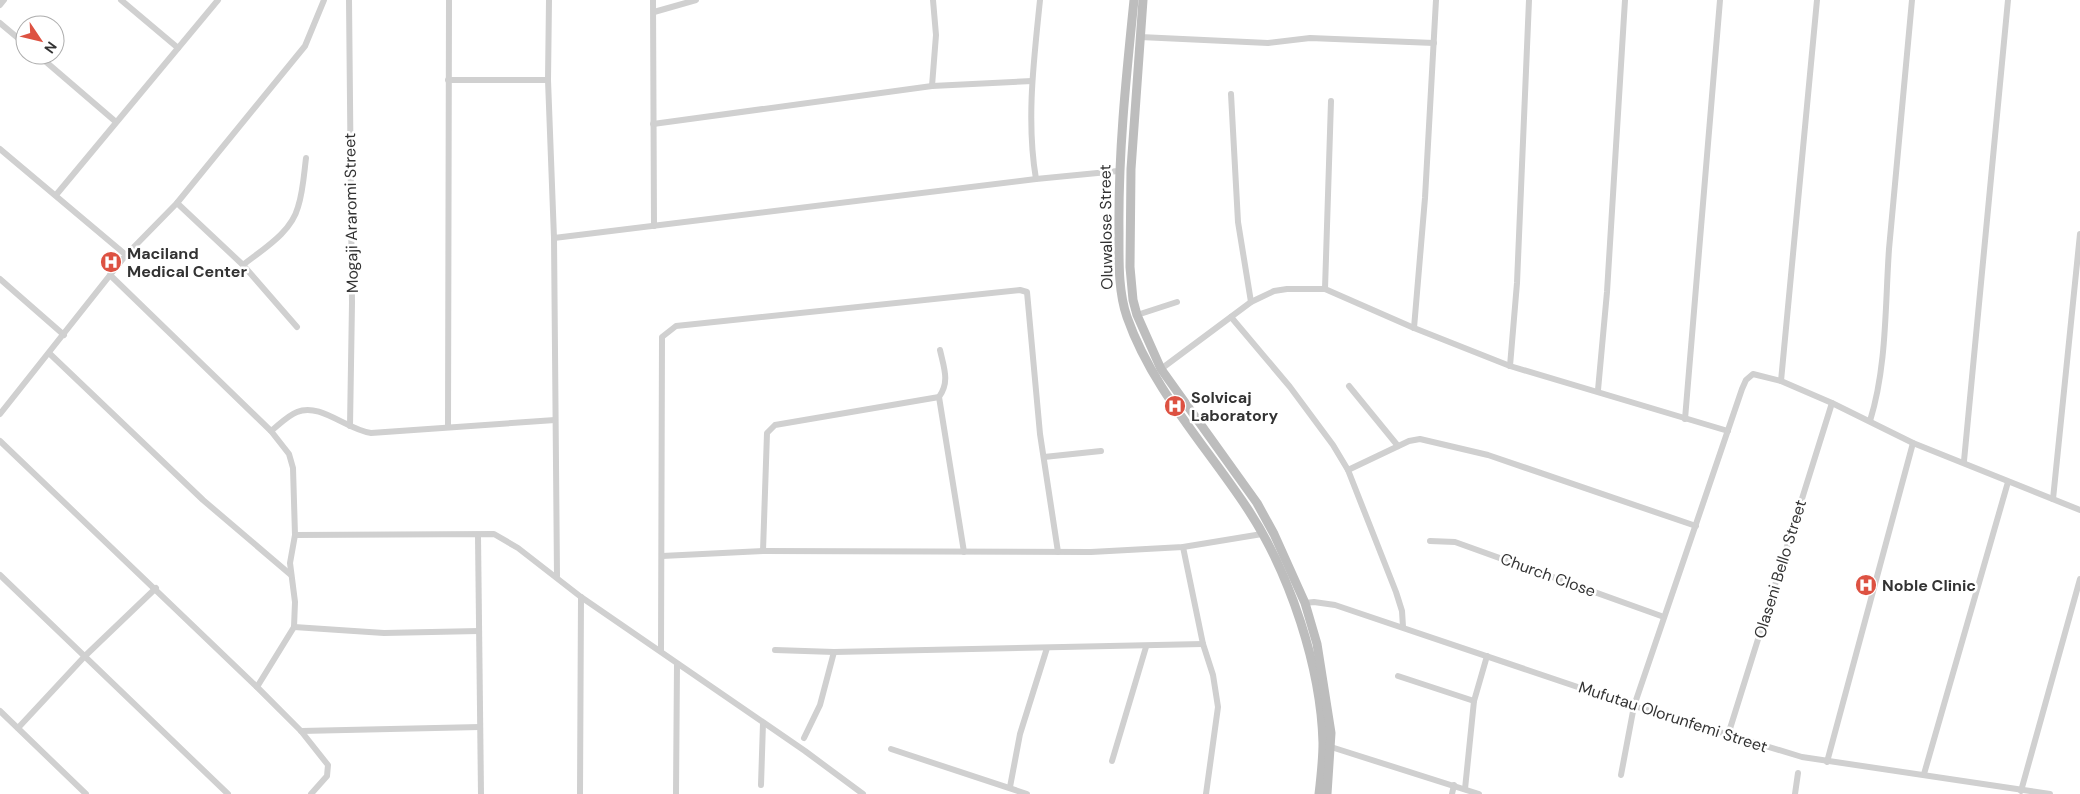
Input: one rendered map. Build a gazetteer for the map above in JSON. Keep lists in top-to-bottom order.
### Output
{
  "streets": {
    "street": [
      "Mogaji Araromi Street",
      "Oluwalose Street",
      "Olaseni Bello Street",
      "Church Close",
      "Mufutau Olorunfemi Street"
    ]
  },
  "crossings": [
    ["Oluwalose Street", "Mufutau Olorunfemi Street"],
    ["Olaseni Bello Street", "Mufutau Olorunfemi Street"]
  ],
  "places": {
    "hospital": ["Maciland Medical Center", "Solvicaj Laboratory", "Noble Clinic"]
  },
  "north": "bottom right"
}
